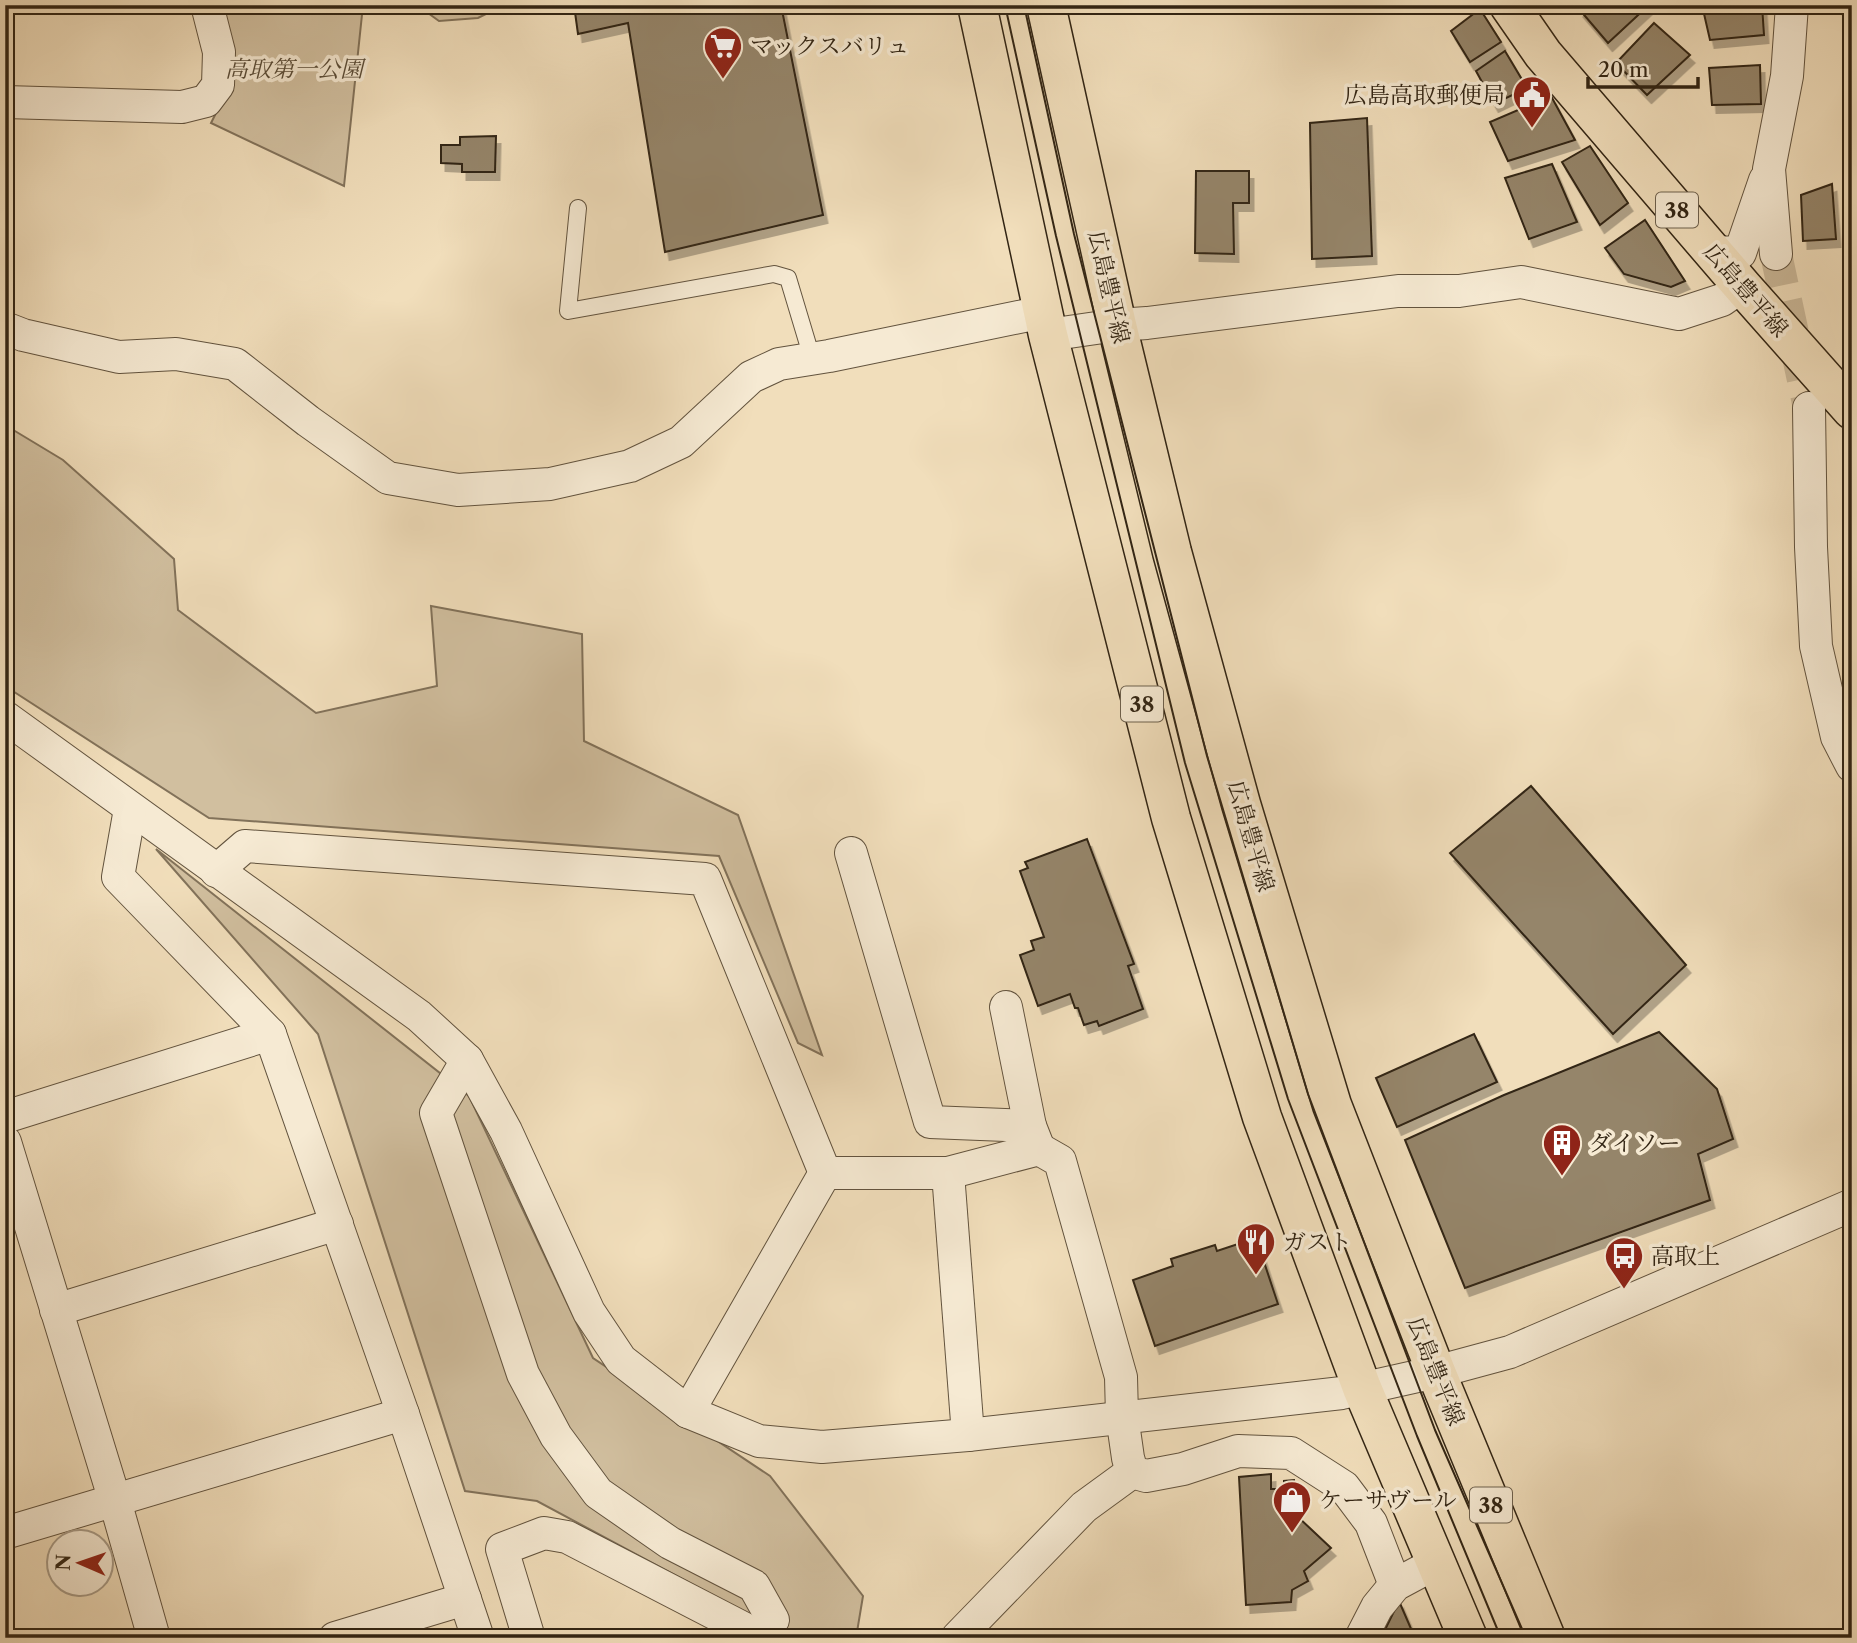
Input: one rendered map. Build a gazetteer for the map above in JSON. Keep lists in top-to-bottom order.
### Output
{
  "streets": {
    "main road": ["38", "広島豊平線"]
  },
  "parks": ["高取第一公園"],
  "places": {
    "supermarket": ["マックスバリュ"],
    "public building": ["広島高取郵便局"],
    "building": ["ダイソー"],
    "restaurant": ["ガスト"],
    "bus stop": ["高取上"],
    "shop": ["ケーサヴール"]
  },
  "scale_bar": "20 m",
  "north": "left"
}
